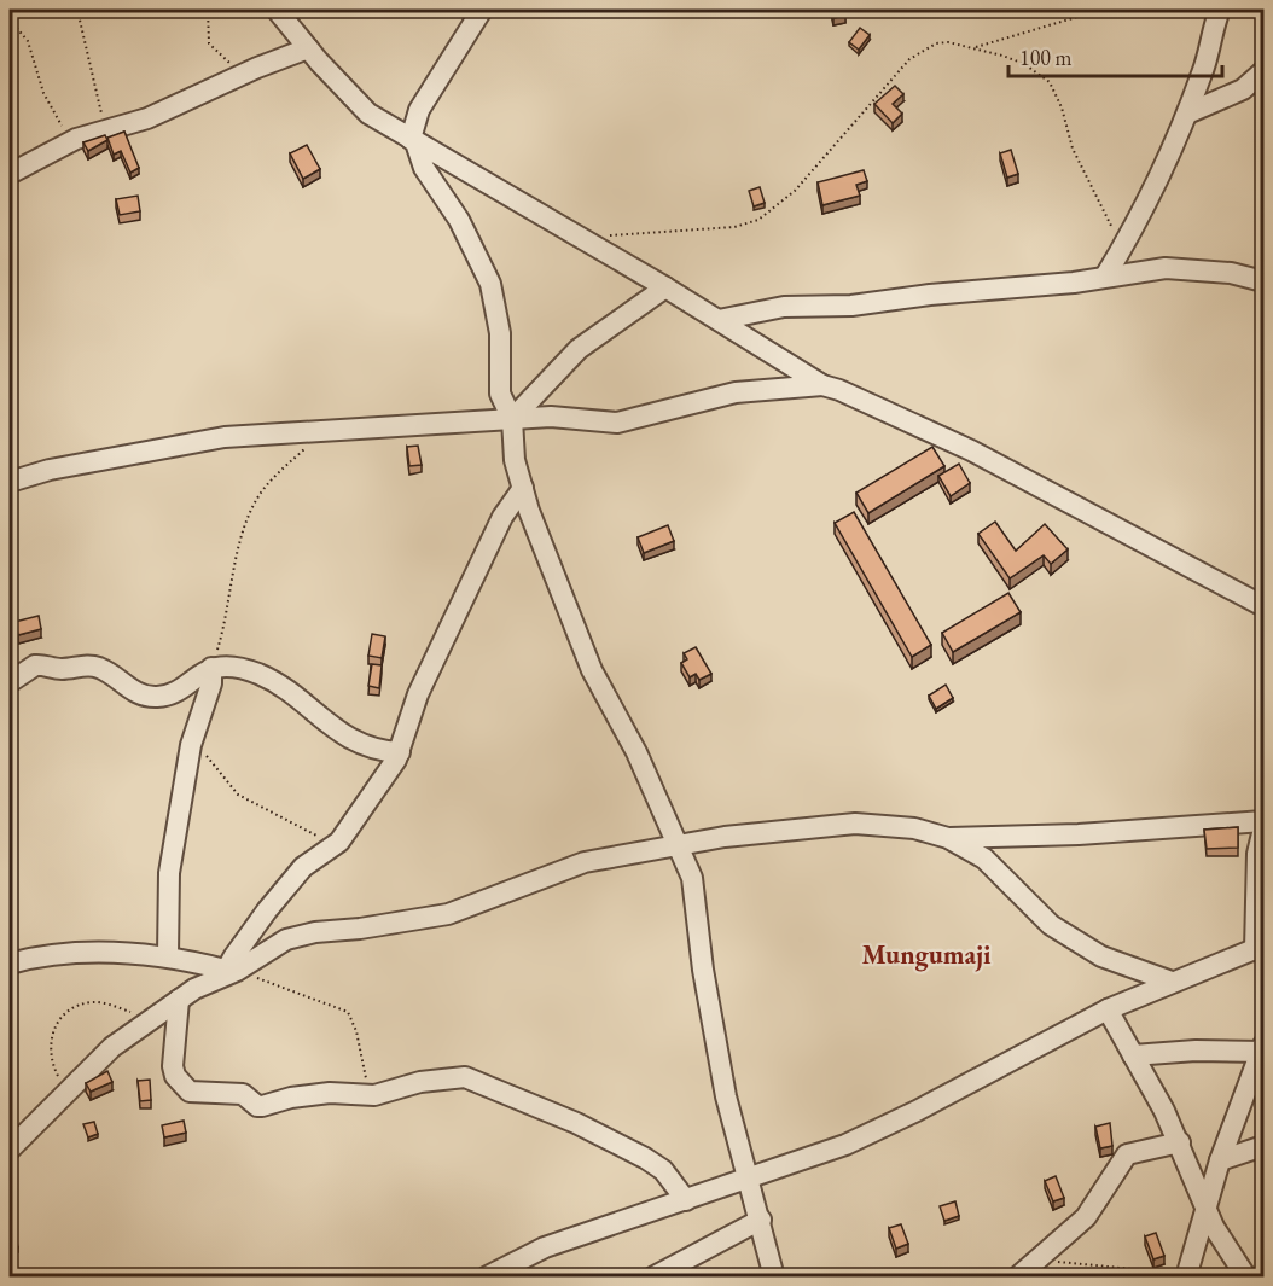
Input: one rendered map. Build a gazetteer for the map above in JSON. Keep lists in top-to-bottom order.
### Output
{
  "districts": ["Mungumaji"],
  "scale_bar": "100 m"
}
